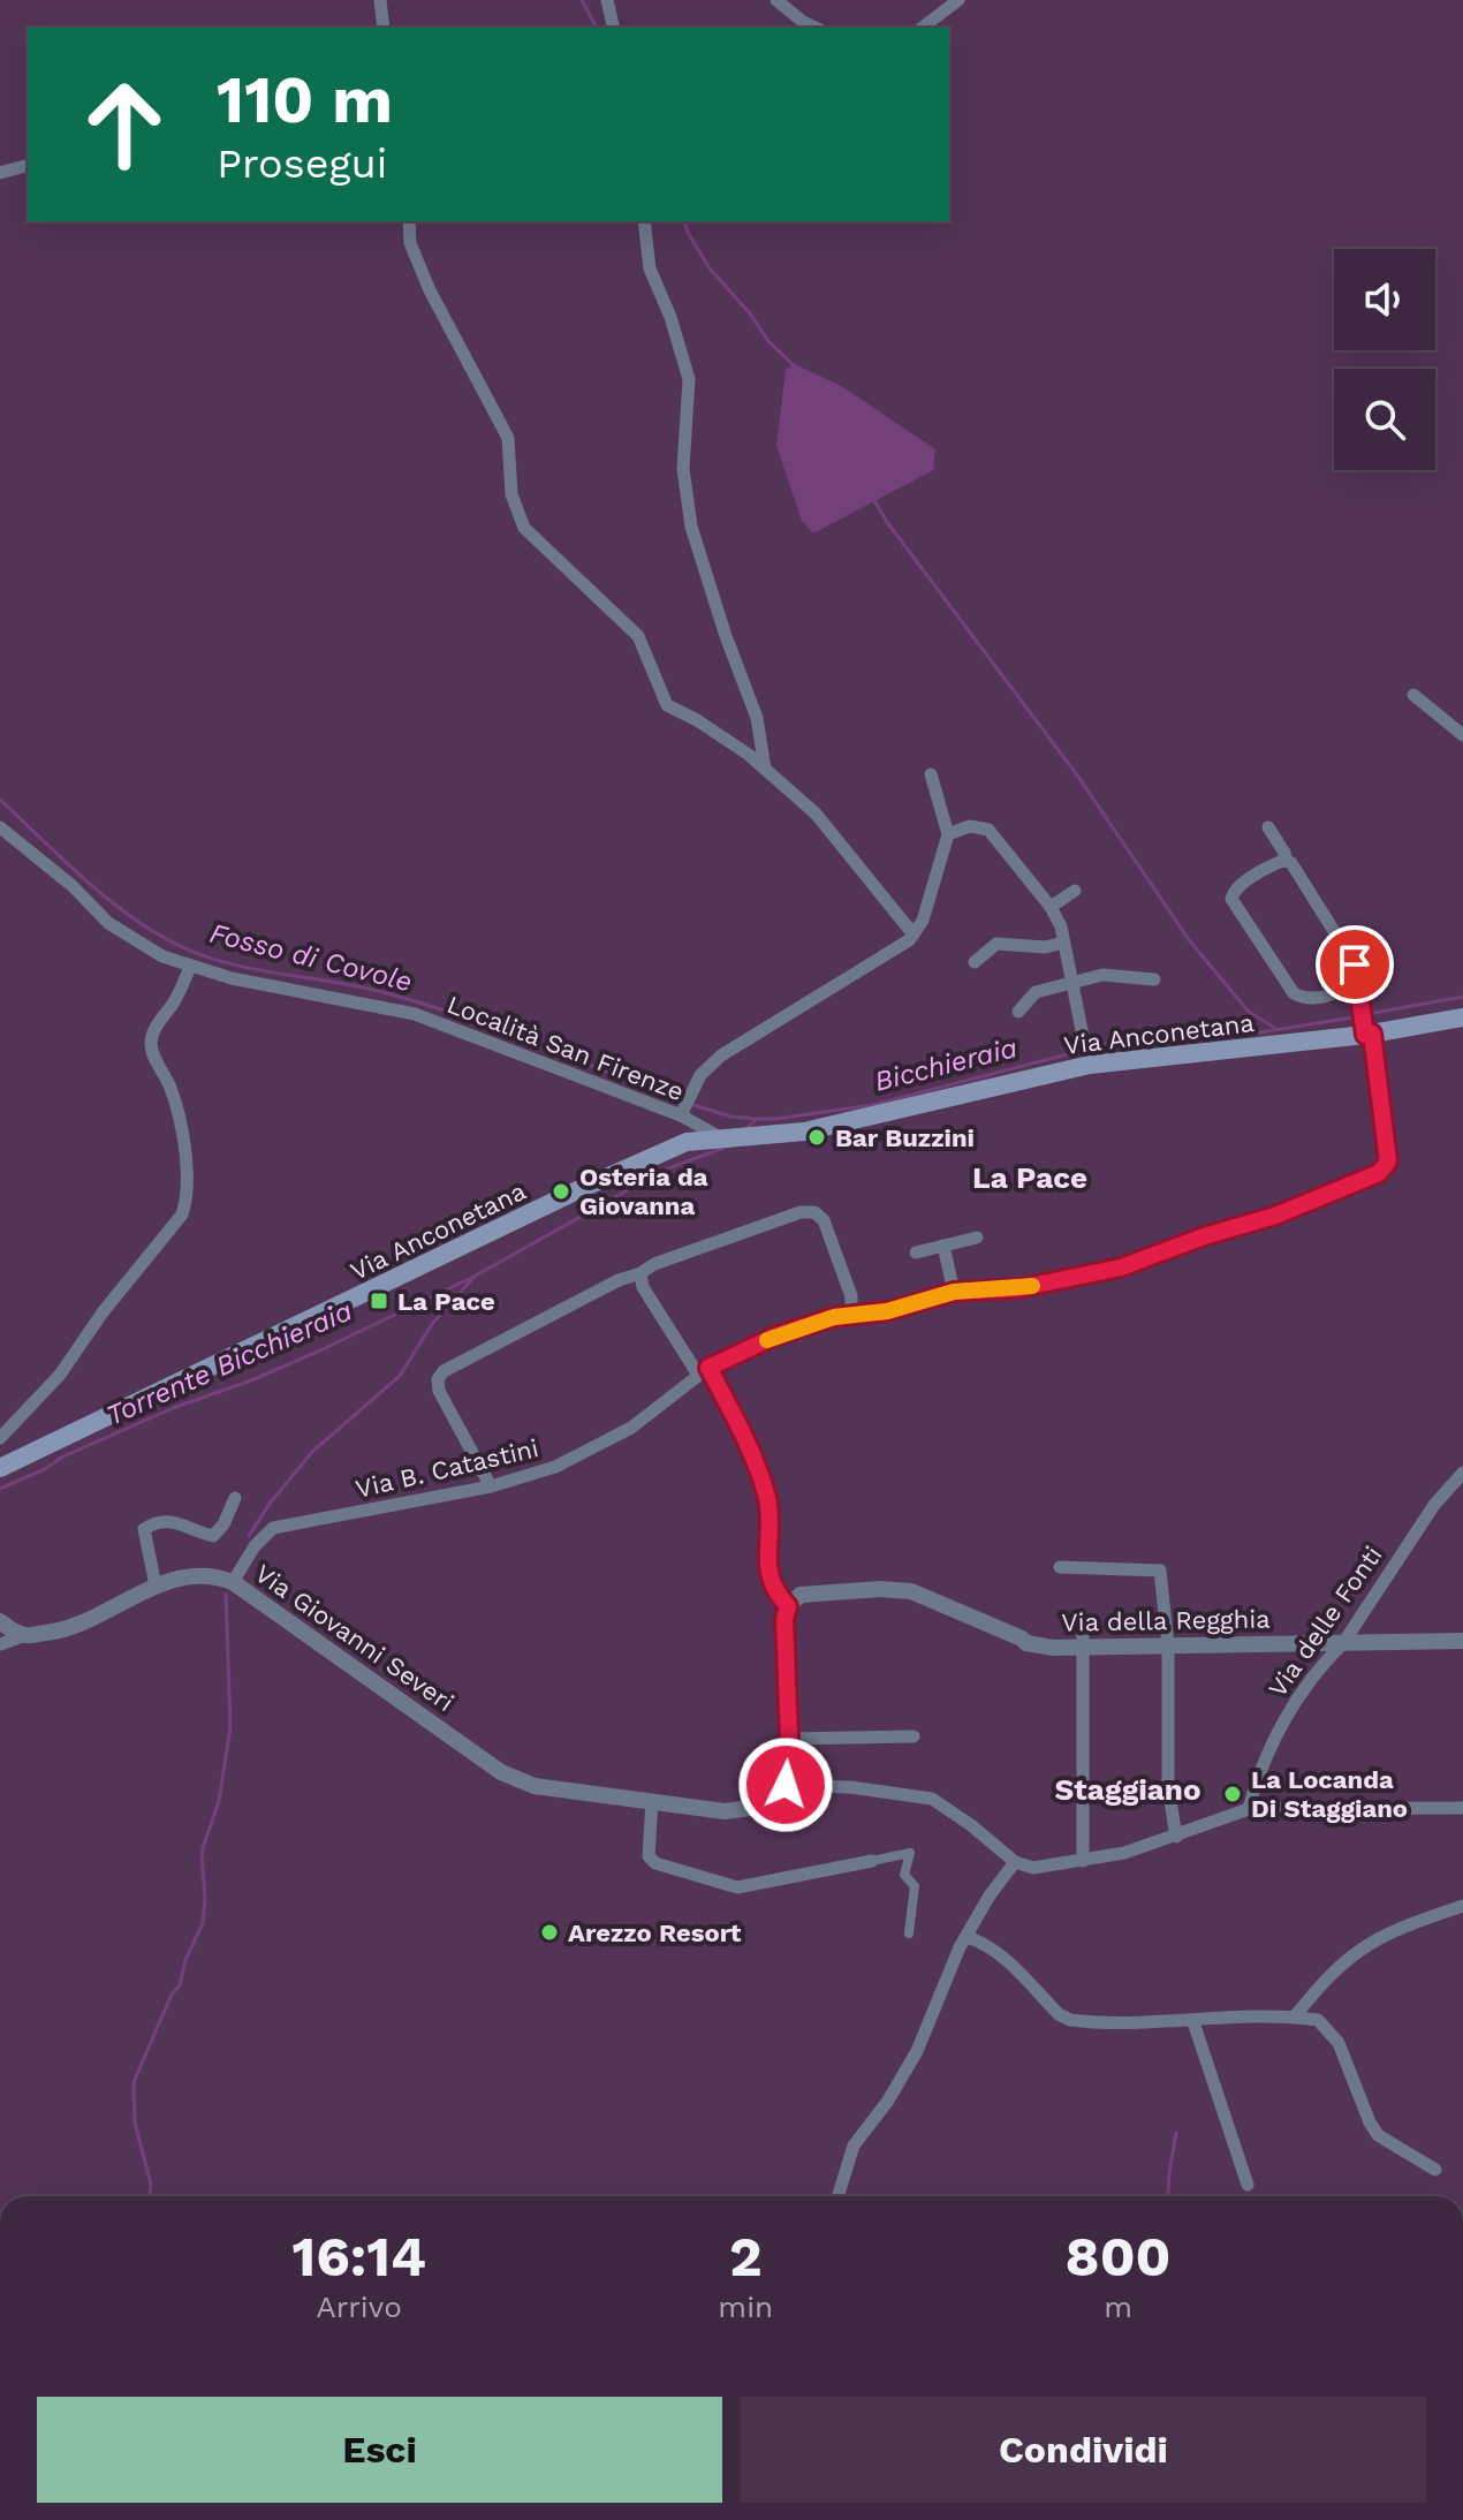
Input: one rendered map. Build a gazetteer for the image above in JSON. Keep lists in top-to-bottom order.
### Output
{
  "streets": {
    "main road": ["Via Anconetana"],
    "street": [
      "Località San Firenze",
      "Via B. Catastini",
      "Via della Regghia",
      "Via delle Fonti",
      "Via Giovanni Severi"
    ]
  },
  "crossings": [
    ["Via Anconetana", "Località San Firenze"],
    ["Via Anconetana", "Via B. Catastini"],
    ["Via B. Catastini", "Via Giovanni Severi"],
    ["Via della Regghia", "Via delle Fonti"]
  ],
  "districts": ["La Pace", "Staggiano"],
  "water": ["Fosso di Covole", "Bicchieraia", "Torrente Bicchieraia"],
  "places": {
    "other": [
      "Bar Buzzini",
      "Osteria da Giovanna",
      "La Locanda Di Staggiano",
      "Arezzo Resort"
    ],
    "transit": ["La Pace"]
  },
  "page": {
    "turn": ["110 m", "Prosegui"],
    "eta": [
      "16:14",
      "Arrivo",
      "2",
      "min",
      "800",
      "m"
    ],
    "buttons": ["Esci", "Condividi"]
  }
}
